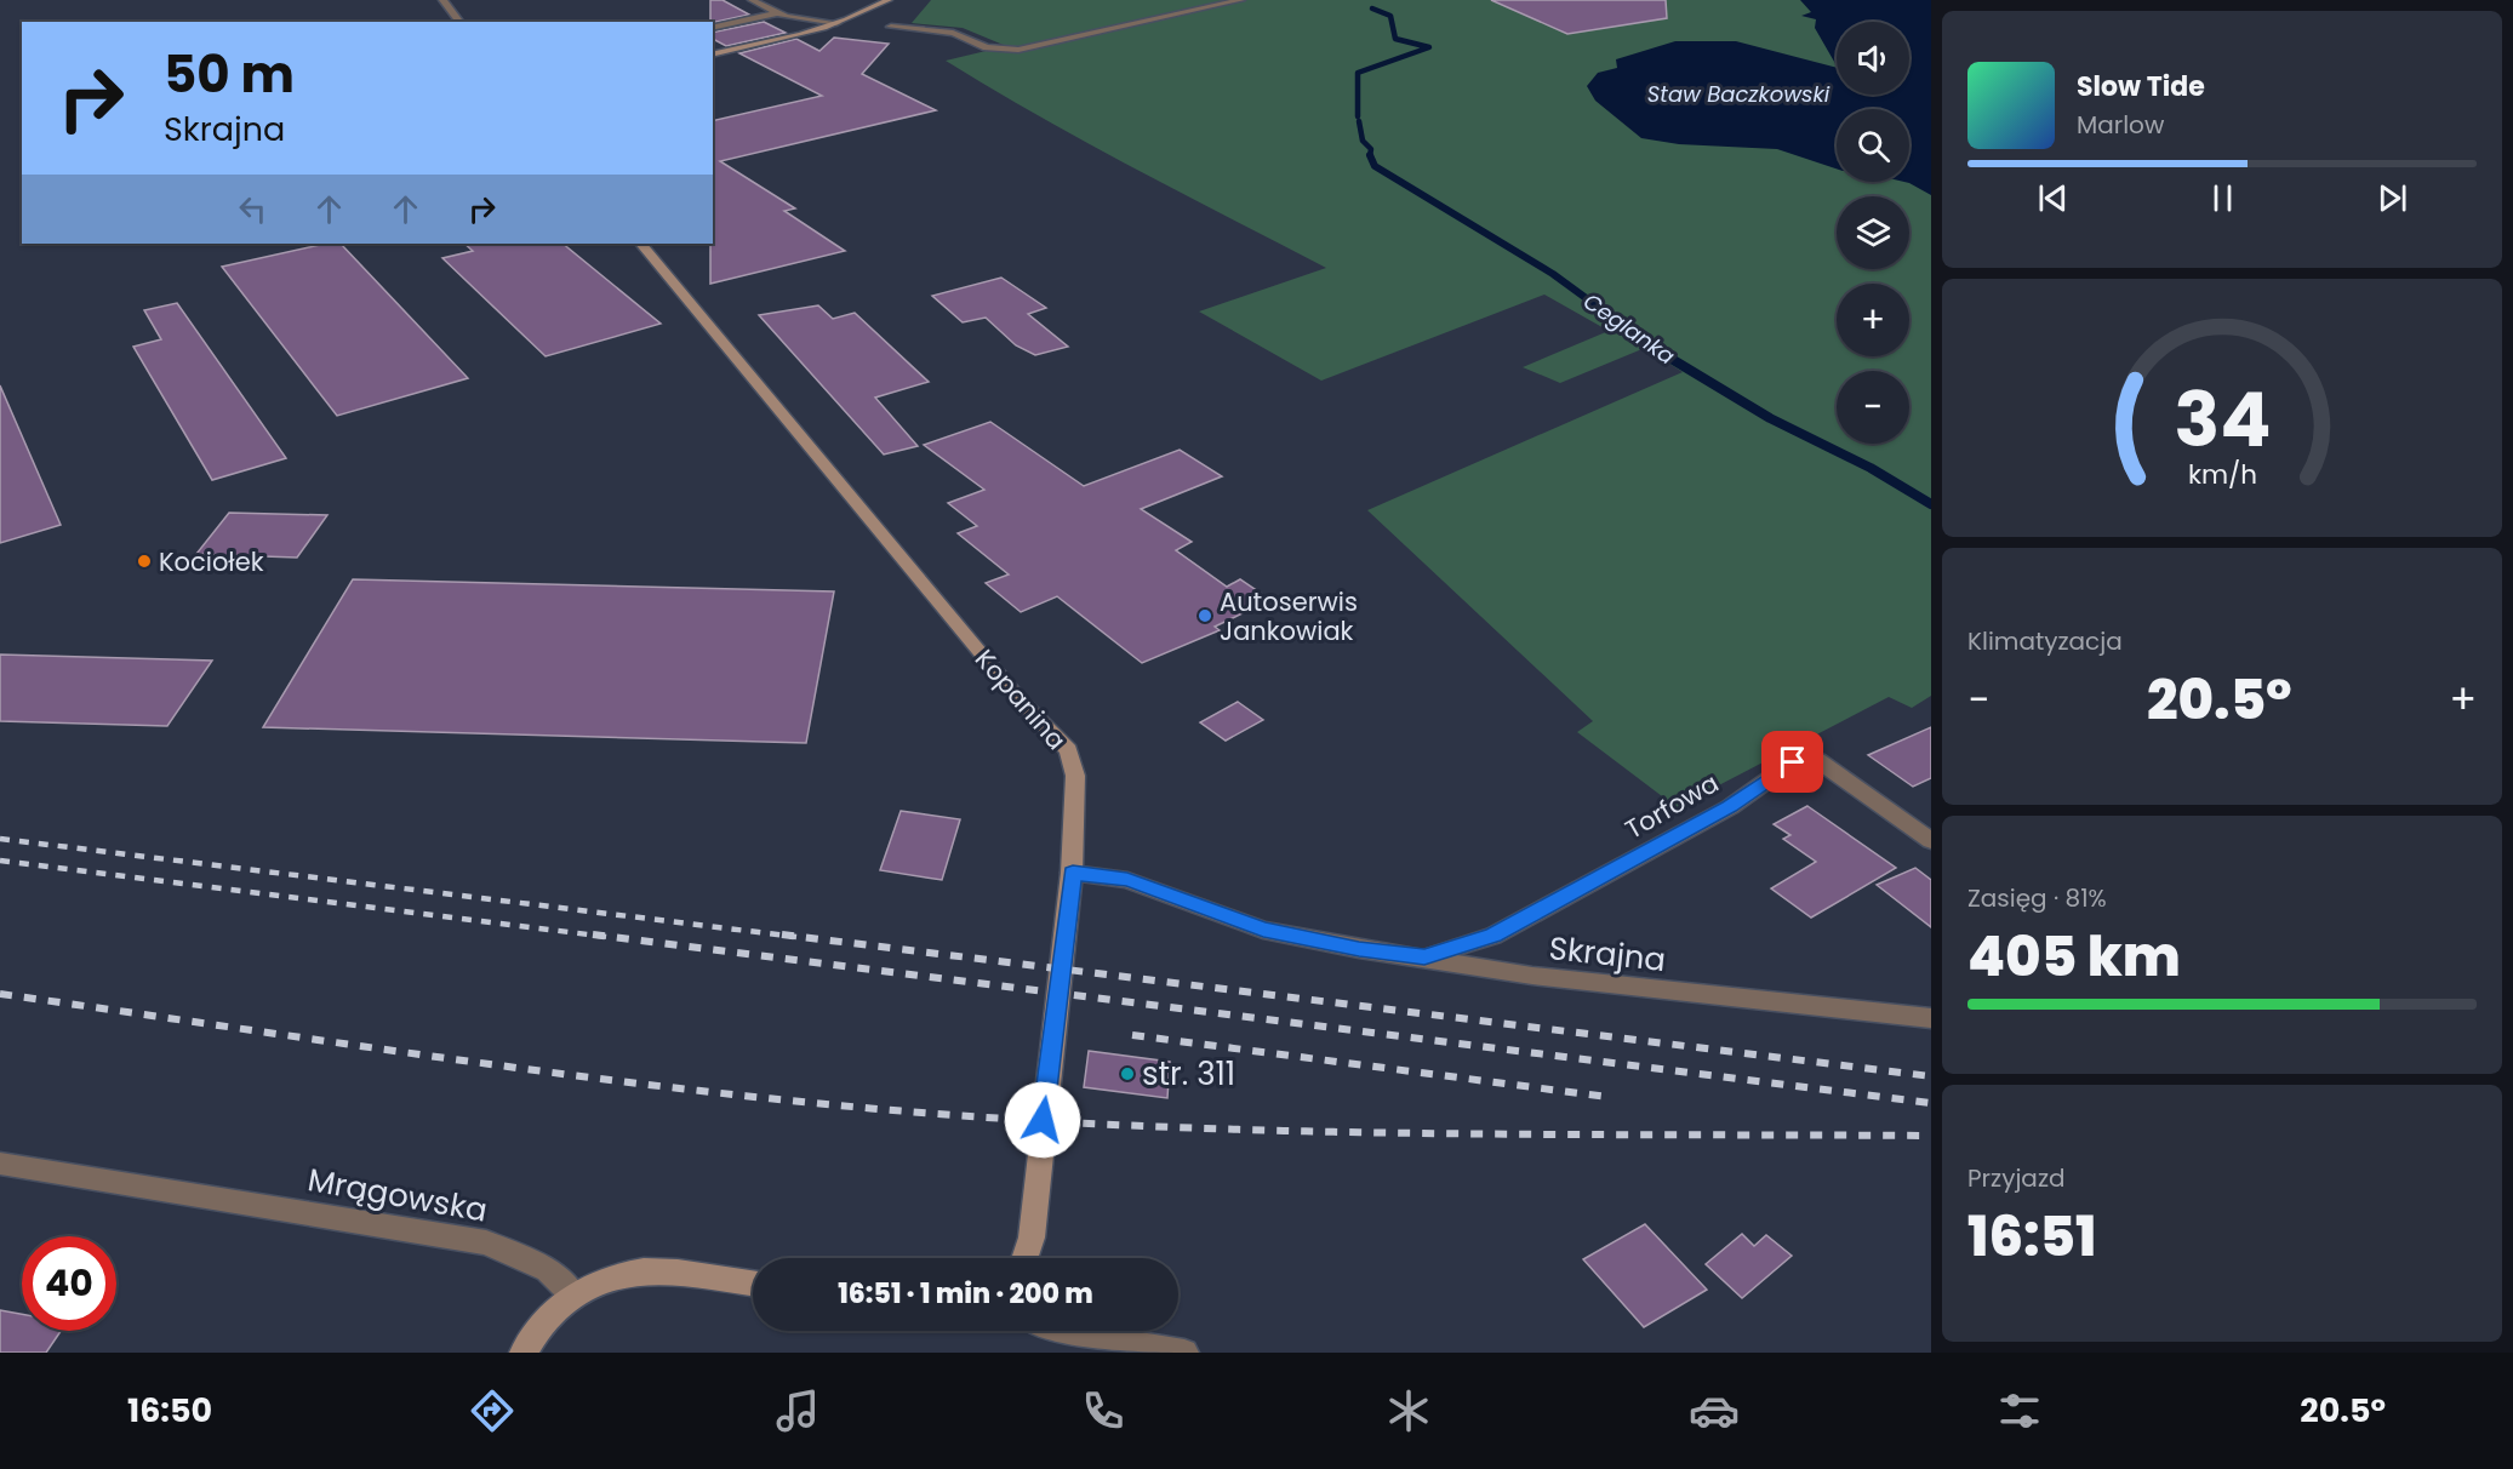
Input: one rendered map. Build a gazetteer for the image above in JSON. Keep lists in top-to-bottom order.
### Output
{
  "streets": {
    "street": [
      "Kopanina",
      "Torfowa",
      "Skrajna",
      "Mrągowska"
    ]
  },
  "crossings": [
    ["Kopanina", "Skrajna"],
    ["Torfowa", "Skrajna"]
  ],
  "water": ["Staw Baczkowski", "Ceglanka"],
  "places": ["Kociołek", "Autoserwis Jankowiak", "str. 311"],
  "page": {
    "map_buttons": ["+", "−"],
    "turn": ["50 m", "Skrajna"],
    "song": ["Slow Tide", "Marlow"],
    "tile": [
      "Klimatyzacja",
      ["Zasięg · 81%", "405 km"],
      ["Przyjazd", "16:51"]
    ],
    "heat": ["−", "20.5°", "+"],
    "limit": "40",
    "trip": "16:51 · 1 min · 200 m",
    "tabs": ["16:50", "20.5°"],
    "gauge": ["34", "km/h"]
  }
}
